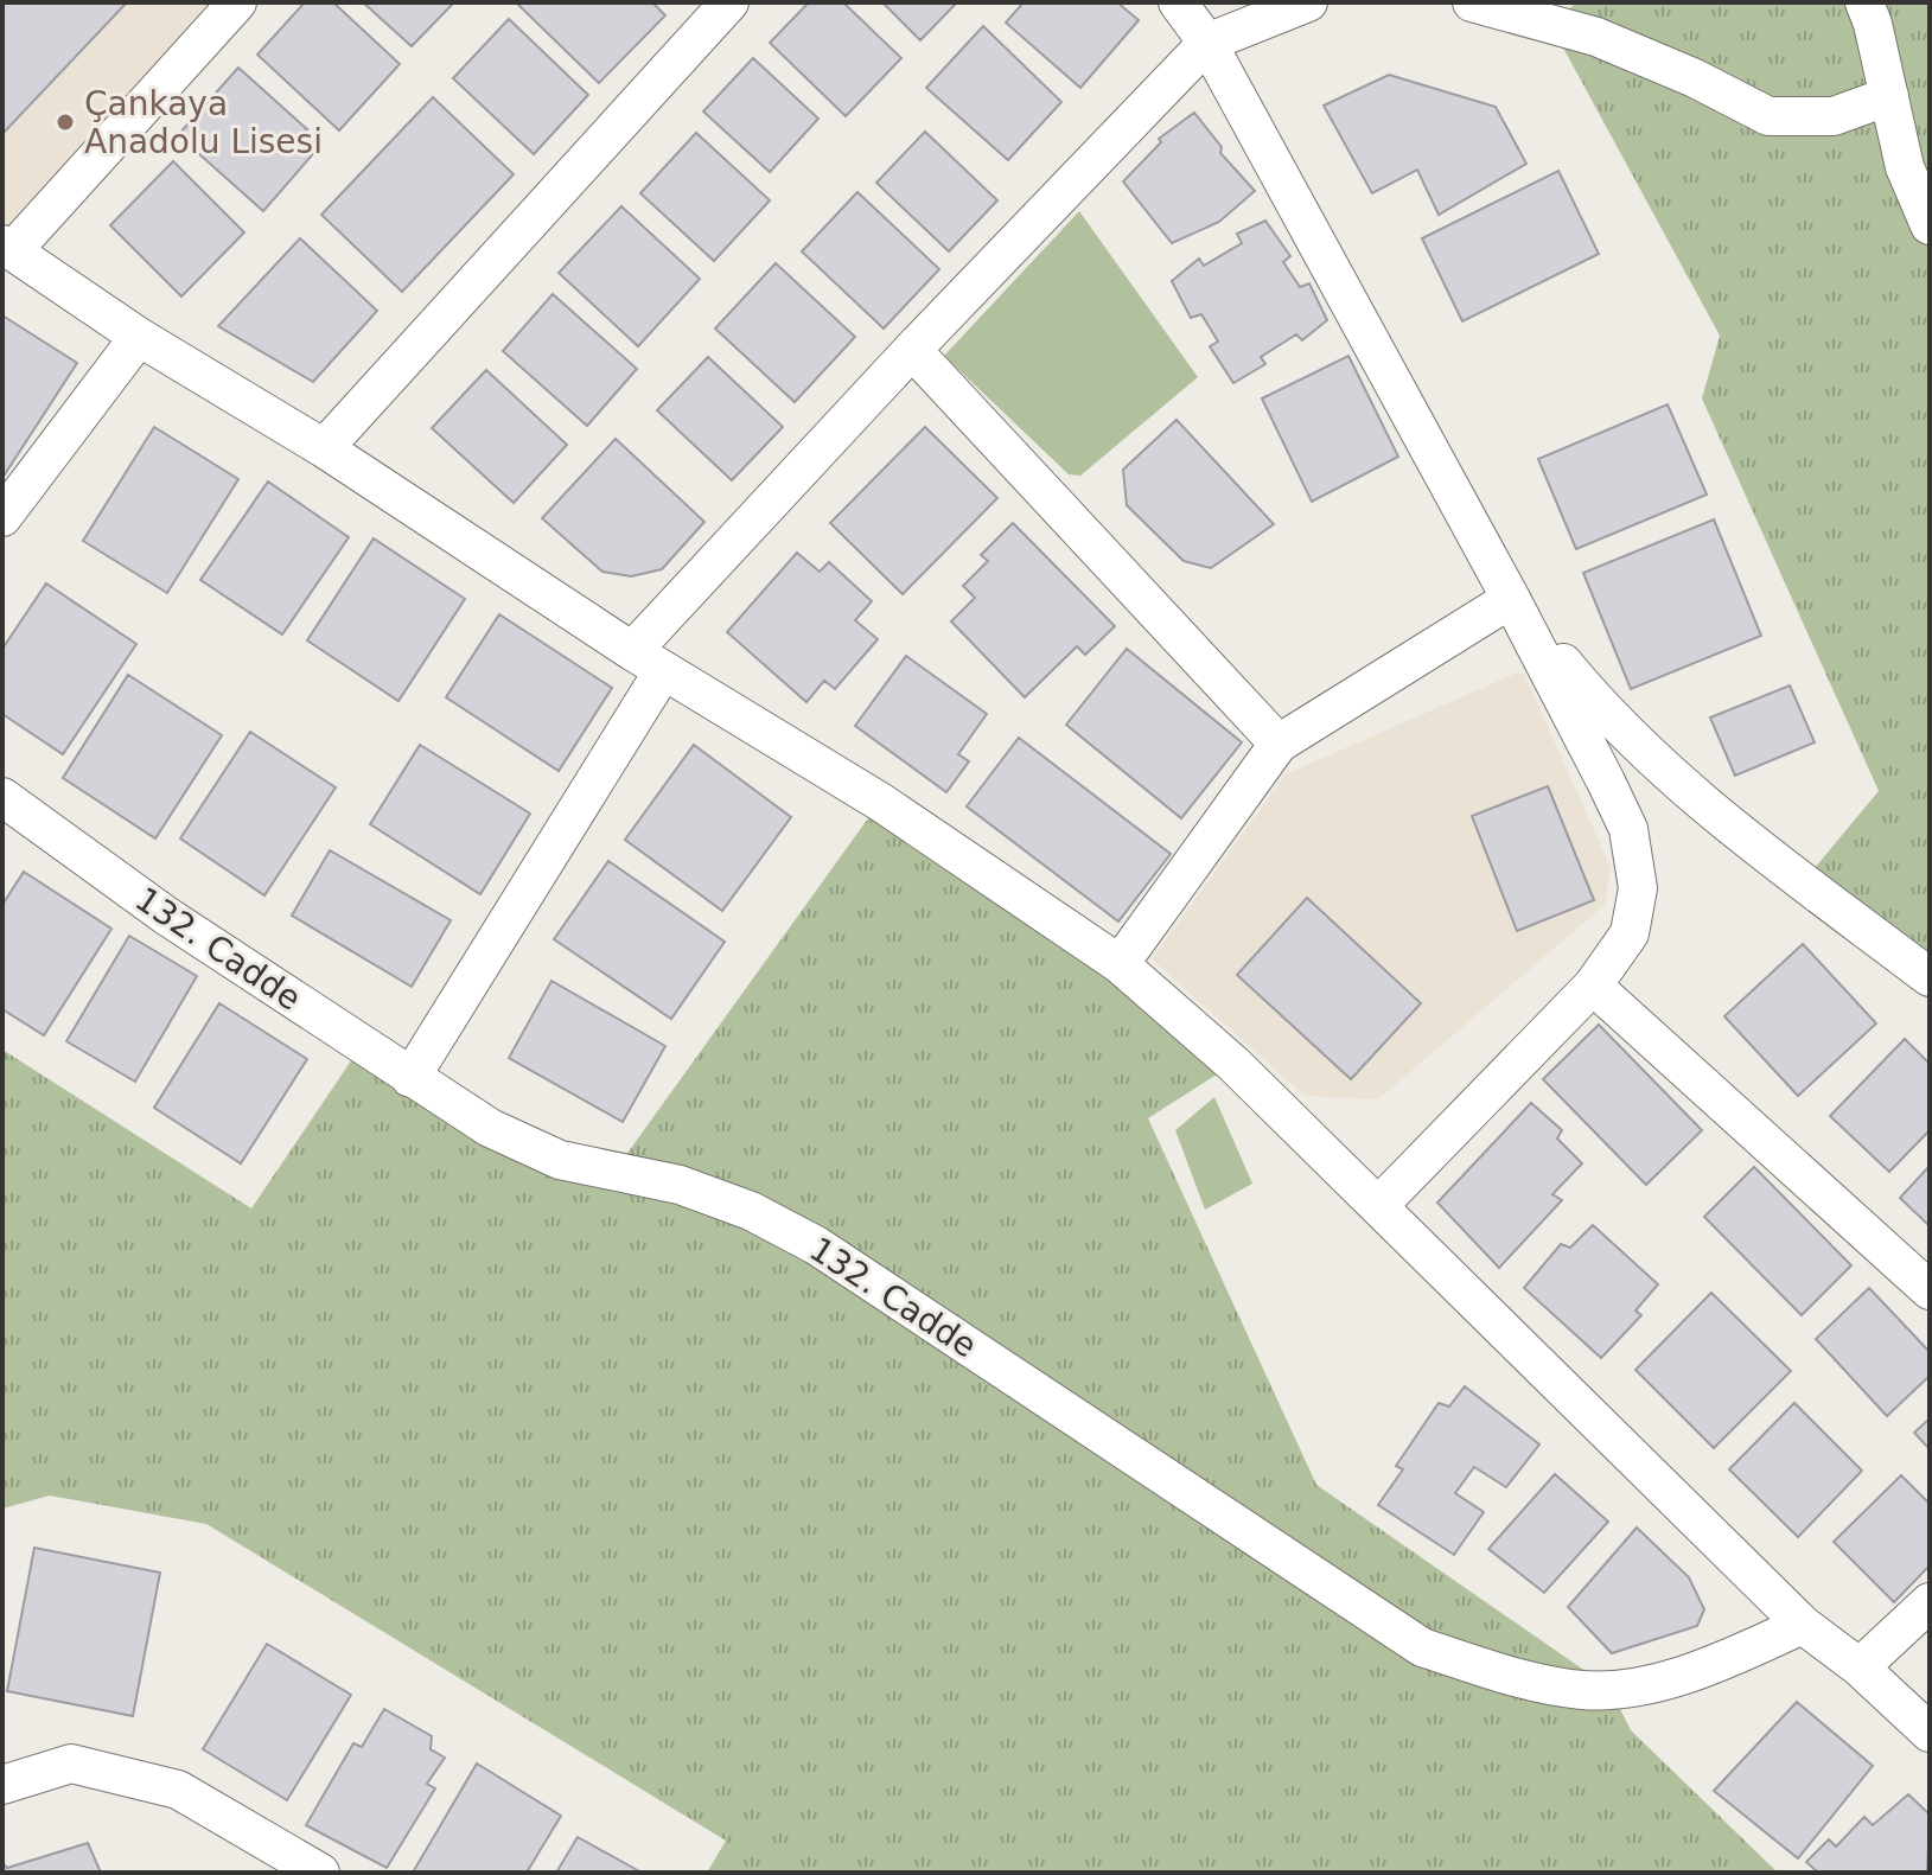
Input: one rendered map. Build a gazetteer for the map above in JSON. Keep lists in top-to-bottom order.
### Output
{
  "streets": {
    "street": ["132. Cadde"]
  },
  "places": ["Çankaya Anadolu Lisesi"]
}
